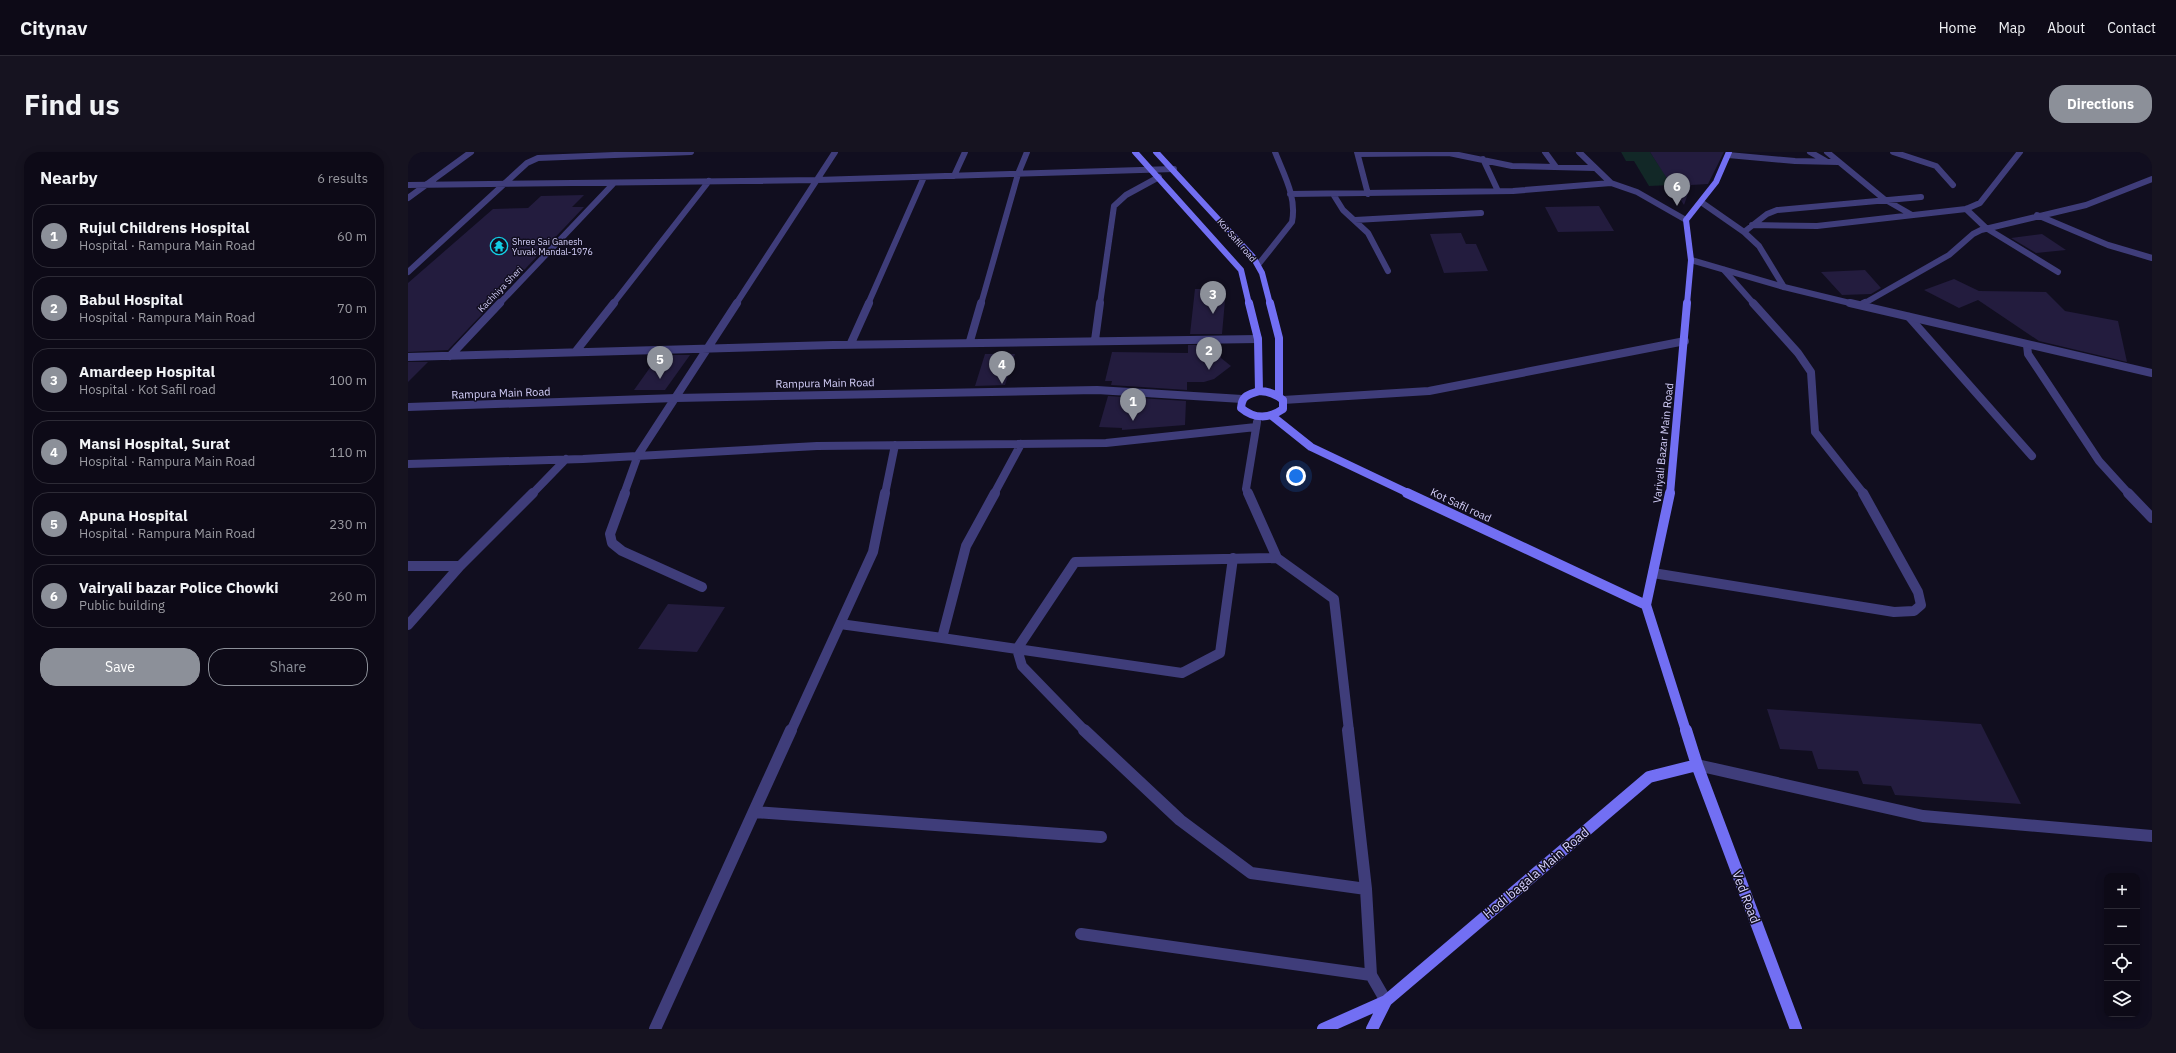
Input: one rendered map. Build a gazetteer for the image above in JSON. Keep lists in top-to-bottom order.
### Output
{
  "streets": {
    "main road": [
      "Kot Safil road",
      "Variyali Bazar Main Road",
      "Hodi bagala Main Road",
      "Ved Road"
    ],
    "street": ["Kachhiya Sheri", "Rampura Main Road"]
  },
  "crossings": [
    ["Kot Safil road", "Rampura Main Road"],
    ["Kot Safil road", "Variyali Bazar Main Road"],
    ["Hodi bagala Main Road", "Ved Road"]
  ],
  "places": {
    "temple": ["Shree Sai Ganesh Yuvak Mandal-1976"]
  },
  "page": {
    "header": "Citynav",
    "nav": [
      "Home",
      "Map",
      "About",
      "Contact"
    ],
    "buttons": [
      "Directions",
      ["Save", "Share"]
    ],
    "title": "Find us",
    "heading": ["Nearby", "6 results"],
    "pins": [
      "6",
      "3",
      "2",
      "5",
      "4",
      "1"
    ],
    "list": [
      {
        "mark": "1",
        "name": "Rujul Childrens Hospital",
        "note": "Hospital · Rampura Main Road",
        "value": "60 m"
      },
      {
        "mark": "2",
        "name": "Babul Hospital",
        "note": "Hospital · Rampura Main Road",
        "value": "70 m"
      },
      {
        "mark": "3",
        "name": "Amardeep Hospital",
        "note": "Hospital · Kot Safil road",
        "value": "100 m"
      },
      {
        "mark": "4",
        "name": "Mansi Hospital, Surat",
        "note": "Hospital · Rampura Main Road",
        "value": "110 m"
      },
      {
        "mark": "5",
        "name": "Apuna Hospital",
        "note": "Hospital · Rampura Main Road",
        "value": "230 m"
      },
      {
        "mark": "6",
        "name": "Vairyali bazar Police Chowki",
        "note": "Public building",
        "value": "260 m"
      }
    ],
    "map_buttons": ["+", "−"]
  }
}
